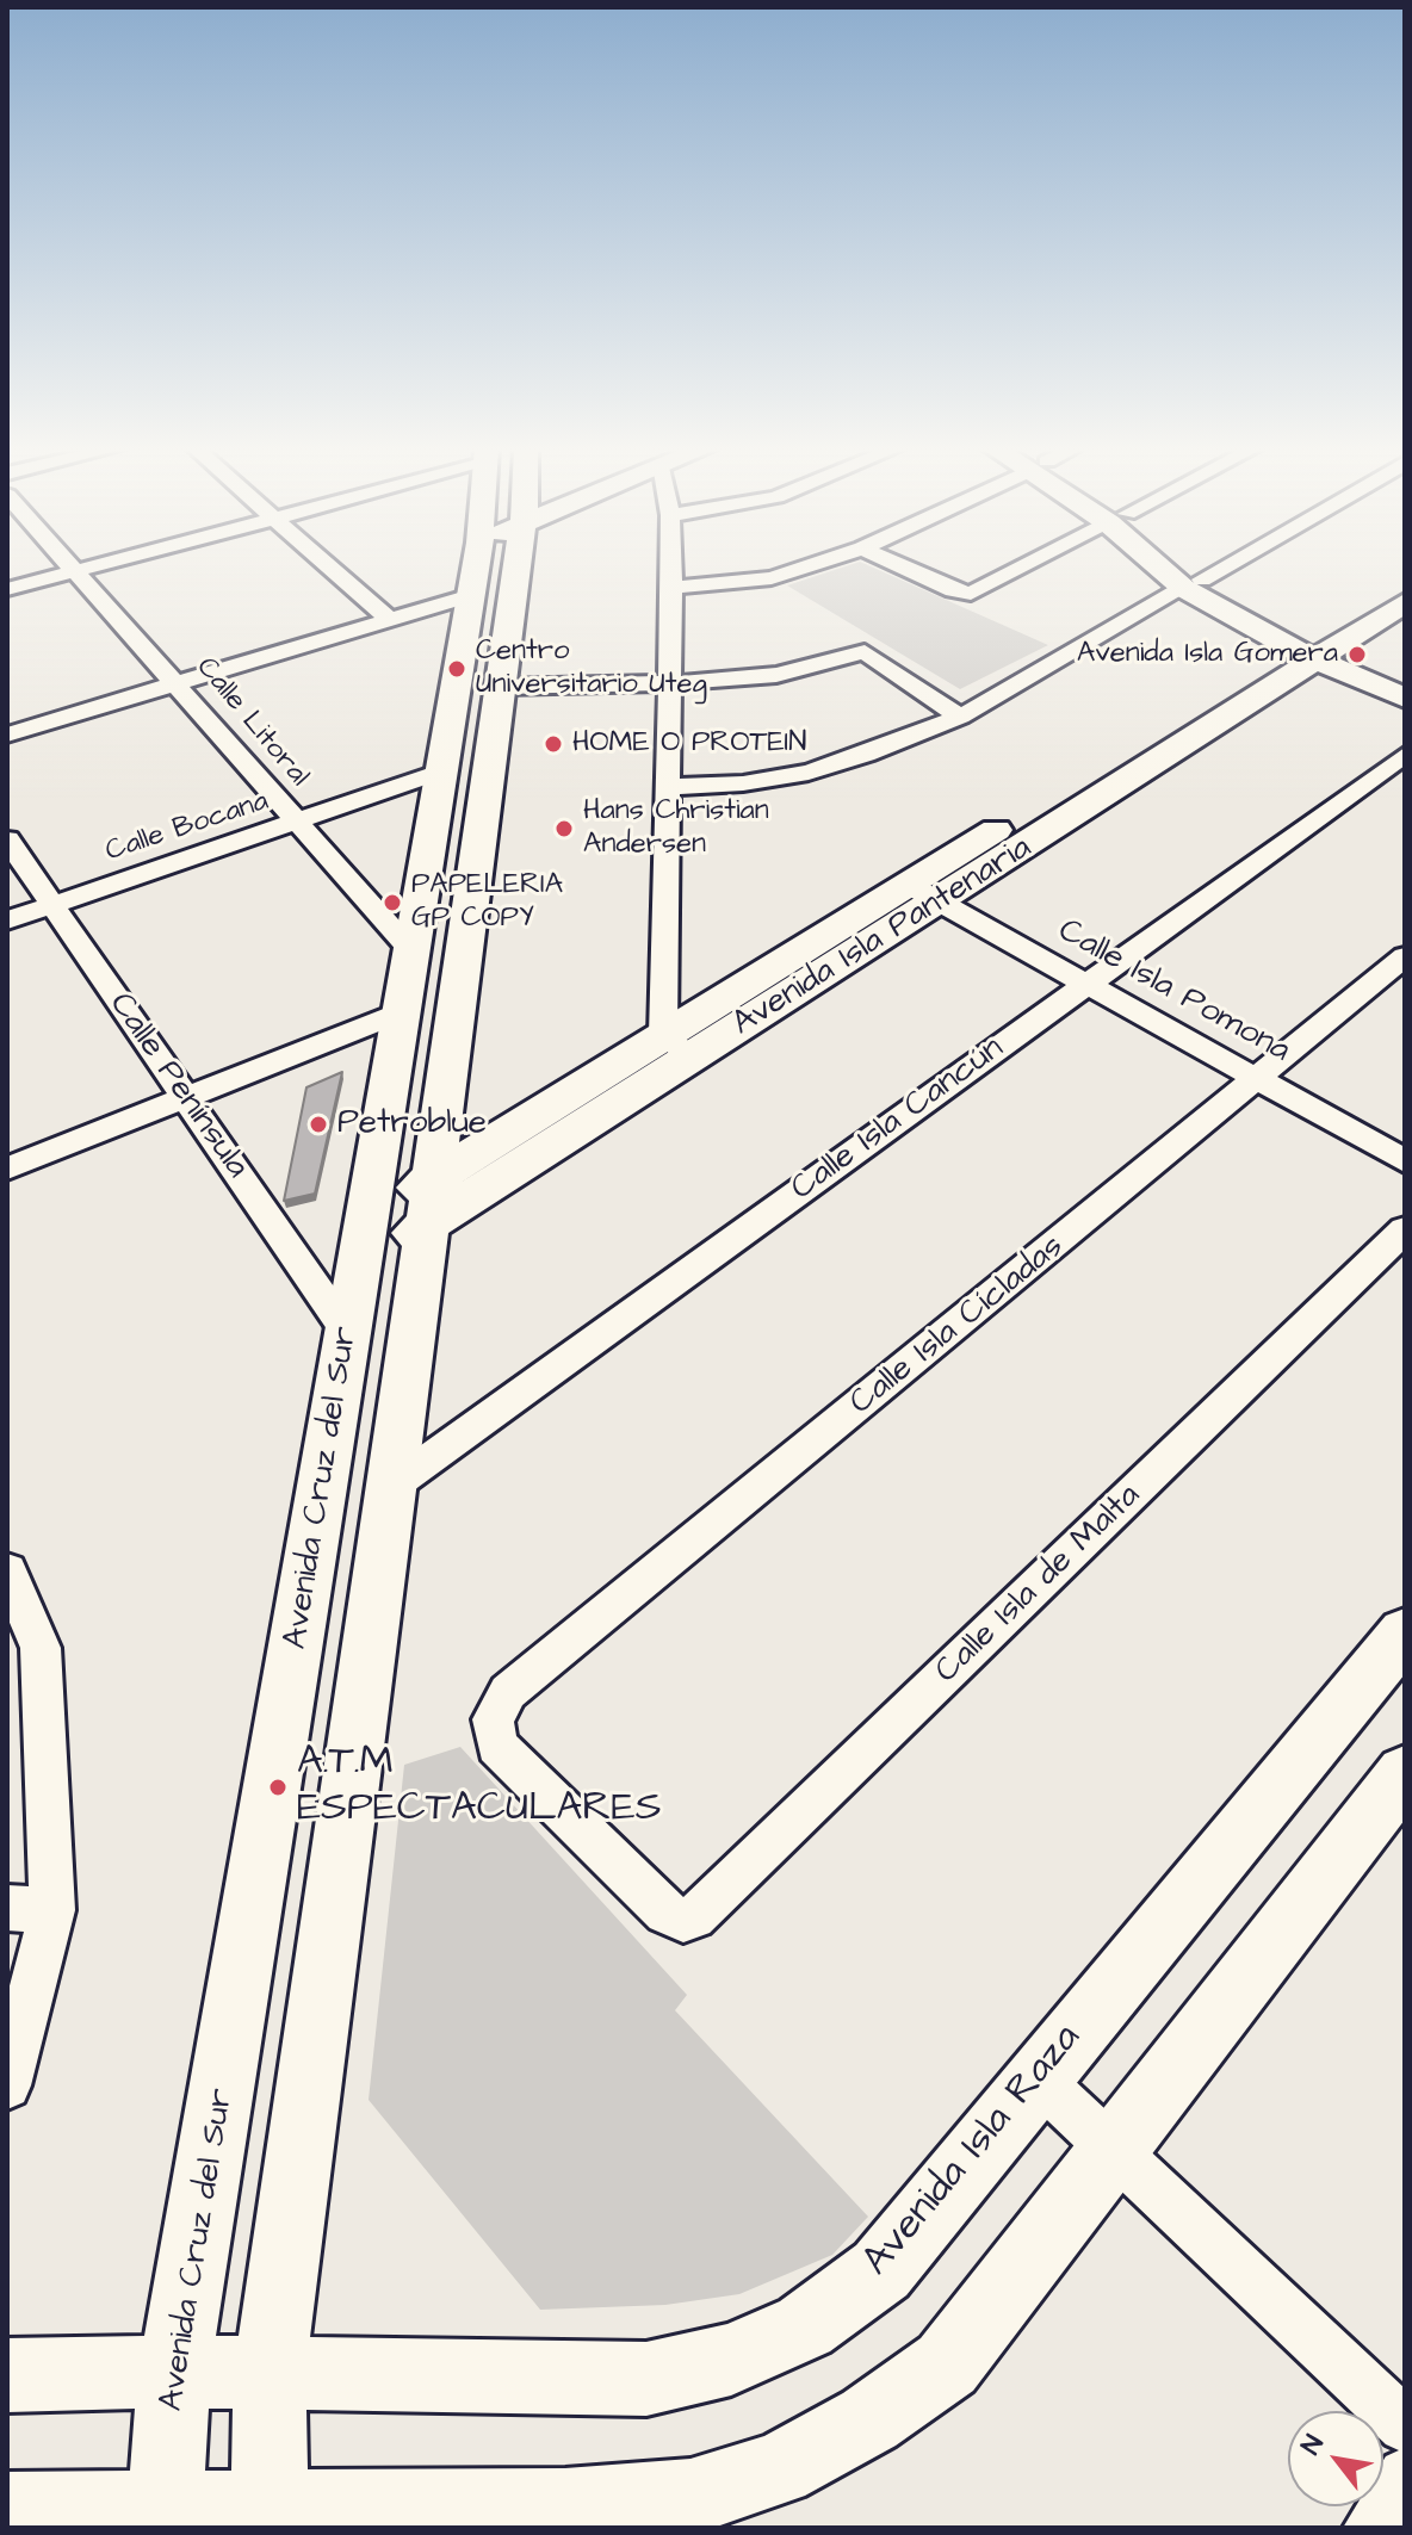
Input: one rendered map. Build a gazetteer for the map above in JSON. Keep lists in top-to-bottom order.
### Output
{
  "streets": {
    "street": [
      "Calle Litoral",
      "Calle Bocana",
      "Avenida Isla Pantenaria",
      "Calle Isla Pomona",
      "Calle Península",
      "Calle Isla Cancún",
      "Calle Isla Cícladas",
      "Avenida Cruz del Sur",
      "Calle Isla de Malta",
      "Avenida Isla Raza"
    ]
  },
  "crossings": [
    ["Calle Litoral", "Calle Bocana"],
    ["Calle Litoral", "Avenida Cruz del Sur"],
    ["Calle Bocana", "Calle Península"],
    ["Calle Bocana", "Avenida Cruz del Sur"],
    ["Avenida Isla Pantenaria", "Calle Isla Pomona"],
    ["Avenida Isla Pantenaria", "Avenida Cruz del Sur"],
    ["Calle Isla Pomona", "Calle Isla Cancún"],
    ["Calle Isla Pomona", "Calle Isla Cícladas"],
    ["Calle Península", "Avenida Cruz del Sur"],
    ["Calle Isla Cancún", "Avenida Cruz del Sur"],
    ["Calle Isla Cícladas", "Calle Isla de Malta"],
    ["Avenida Cruz del Sur", "Avenida Isla Raza"]
  ],
  "places": [
    "Avenida Isla Gomera",
    "Centro Universitario Uteg",
    "HOME O PROTEIN",
    "Hans Christian Andersen",
    "PAPELERIA GP COPY",
    "Petroblue",
    "A.T.M ESPECTACULARES"
  ],
  "north": "top left"
}
